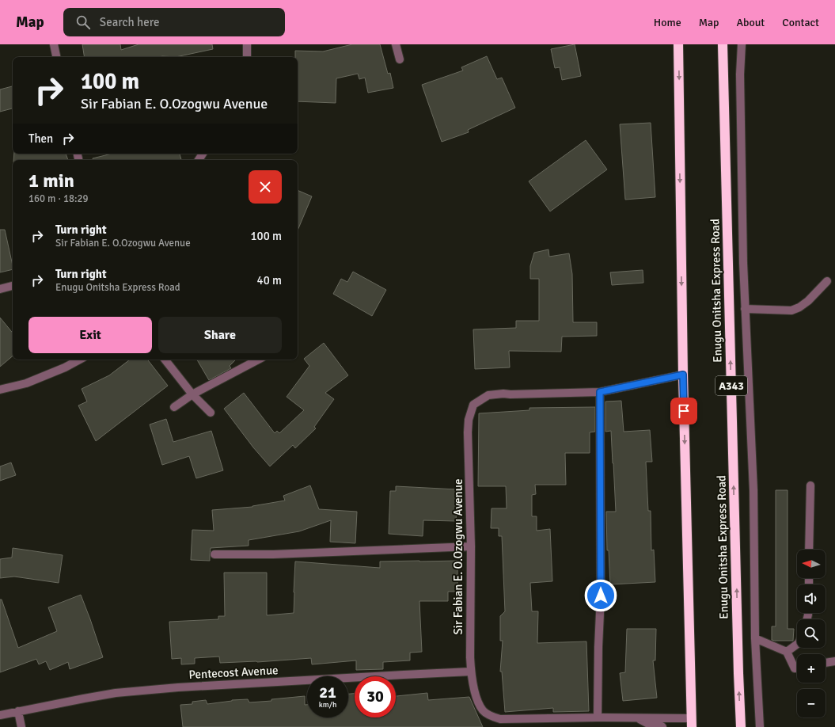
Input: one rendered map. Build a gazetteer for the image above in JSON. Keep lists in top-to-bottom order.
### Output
{
  "streets": {
    "highway": ["Enugu Onitsha Express Road", "A343"],
    "street": ["Sir Fabian E. O.Ozogwu Avenue", "Pentecost Avenue"]
  },
  "crossings": [
    ["Sir Fabian E. O.Ozogwu Avenue", "Pentecost Avenue"]
  ],
  "north": "left",
  "page": {
    "header": "Map",
    "search": "Search here",
    "nav": [
      "Home",
      "Map",
      "About",
      "Contact"
    ],
    "turn": ["100 m", "Sir Fabian E. O.Ozogwu Avenue"],
    "then": "Then",
    "heading": ["1 min", "160 m · 18:29"],
    "list": [
      {
        "name": "Turn right",
        "note": "Sir Fabian E. O.Ozogwu Avenue",
        "value": "100 m"
      },
      {
        "name": "Turn right",
        "note": "Enugu Onitsha Express Road",
        "value": "40 m"
      }
    ],
    "buttons": ["Exit", "Share"],
    "map_buttons": ["+", "−"],
    "speed": "21 km/h",
    "limit": "30"
  }
}
